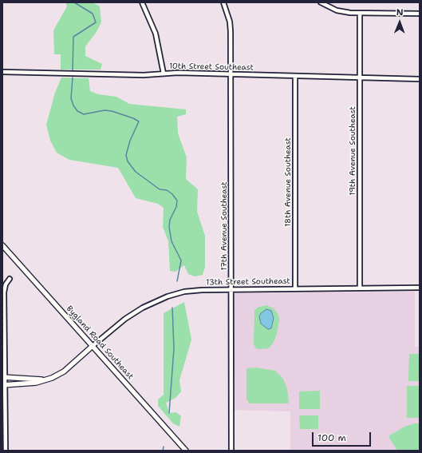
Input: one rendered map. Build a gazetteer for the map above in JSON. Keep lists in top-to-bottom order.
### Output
{
  "streets": {
    "street": [
      "10th Street Southeast",
      "19th Avenue Southeast",
      "18th Avenue Southeast",
      "17th Avenue Southeast",
      "13th Street Southeast",
      "Bygland Road Southeast"
    ]
  },
  "crossings": [
    ["10th Street Southeast", "19th Avenue Southeast"],
    ["10th Street Southeast", "18th Avenue Southeast"],
    ["10th Street Southeast", "17th Avenue Southeast"],
    ["19th Avenue Southeast", "13th Street Southeast"],
    ["18th Avenue Southeast", "13th Street Southeast"],
    ["17th Avenue Southeast", "13th Street Southeast"],
    ["13th Street Southeast", "Bygland Road Southeast"]
  ],
  "scale_bar": "100 m",
  "north": "top"
}
